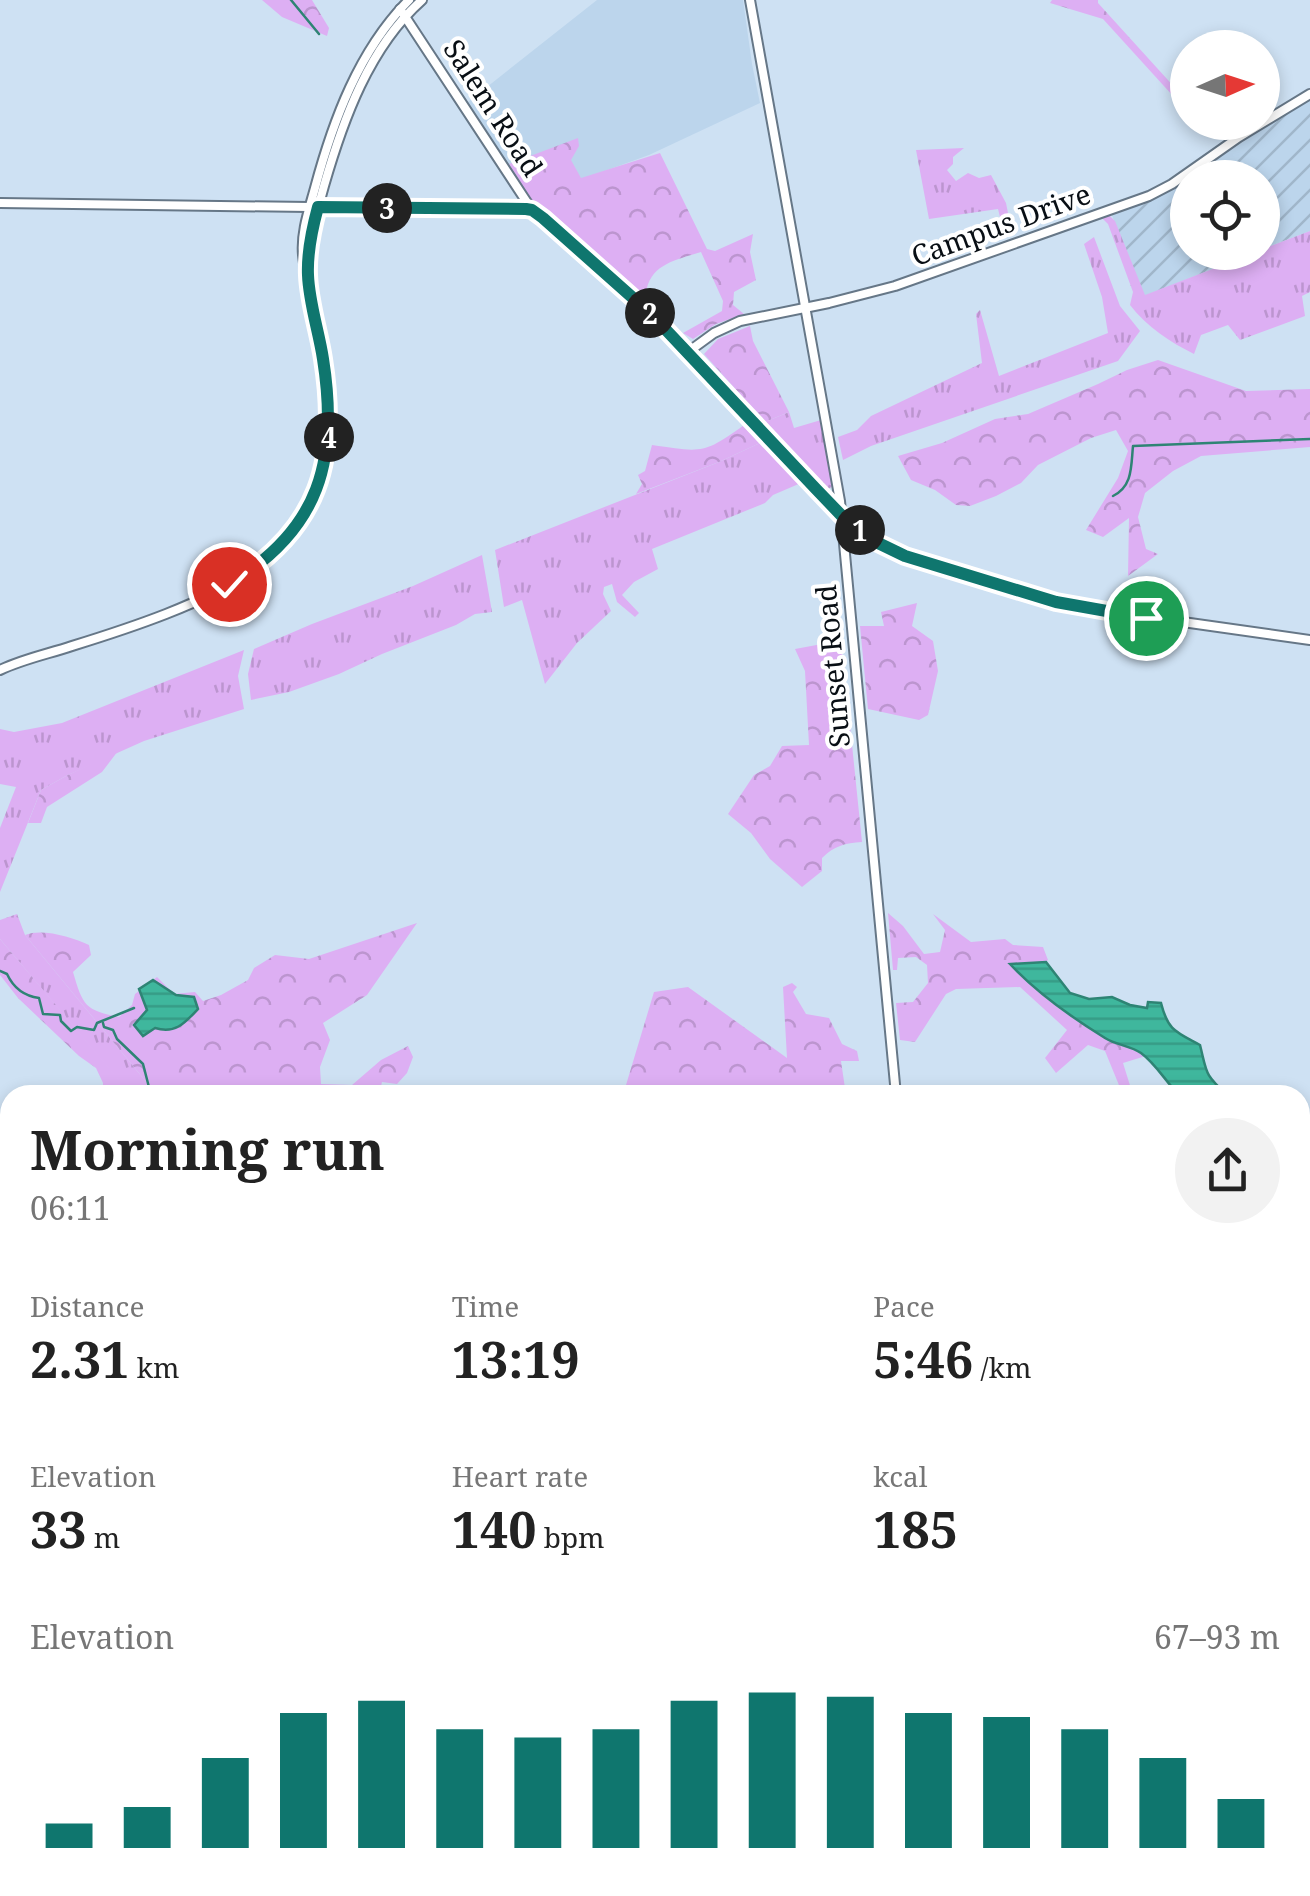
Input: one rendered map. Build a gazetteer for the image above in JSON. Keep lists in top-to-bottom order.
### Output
{
  "streets": {
    "street": ["Salem Road", "Campus Drive", "Sunset Road"]
  },
  "crossings": [
    ["Salem Road", "Campus Drive"],
    ["Salem Road", "Sunset Road"],
    ["Campus Drive", "Sunset Road"]
  ],
  "north": "right",
  "page": {
    "pins": [
      "3",
      "2",
      "4",
      "1"
    ],
    "heading": ["Morning run", "06:11"],
    "stats": [
      ["Distance", "2.31 km"],
      ["Time", "13:19"],
      ["Pace", "5:46 /km"],
      ["Elevation", "33 m"],
      ["Heart rate", "140 bpm"],
      ["kcal", "185"]
    ],
    "chart": ["Elevation", "67–93 m"]
  }
}
